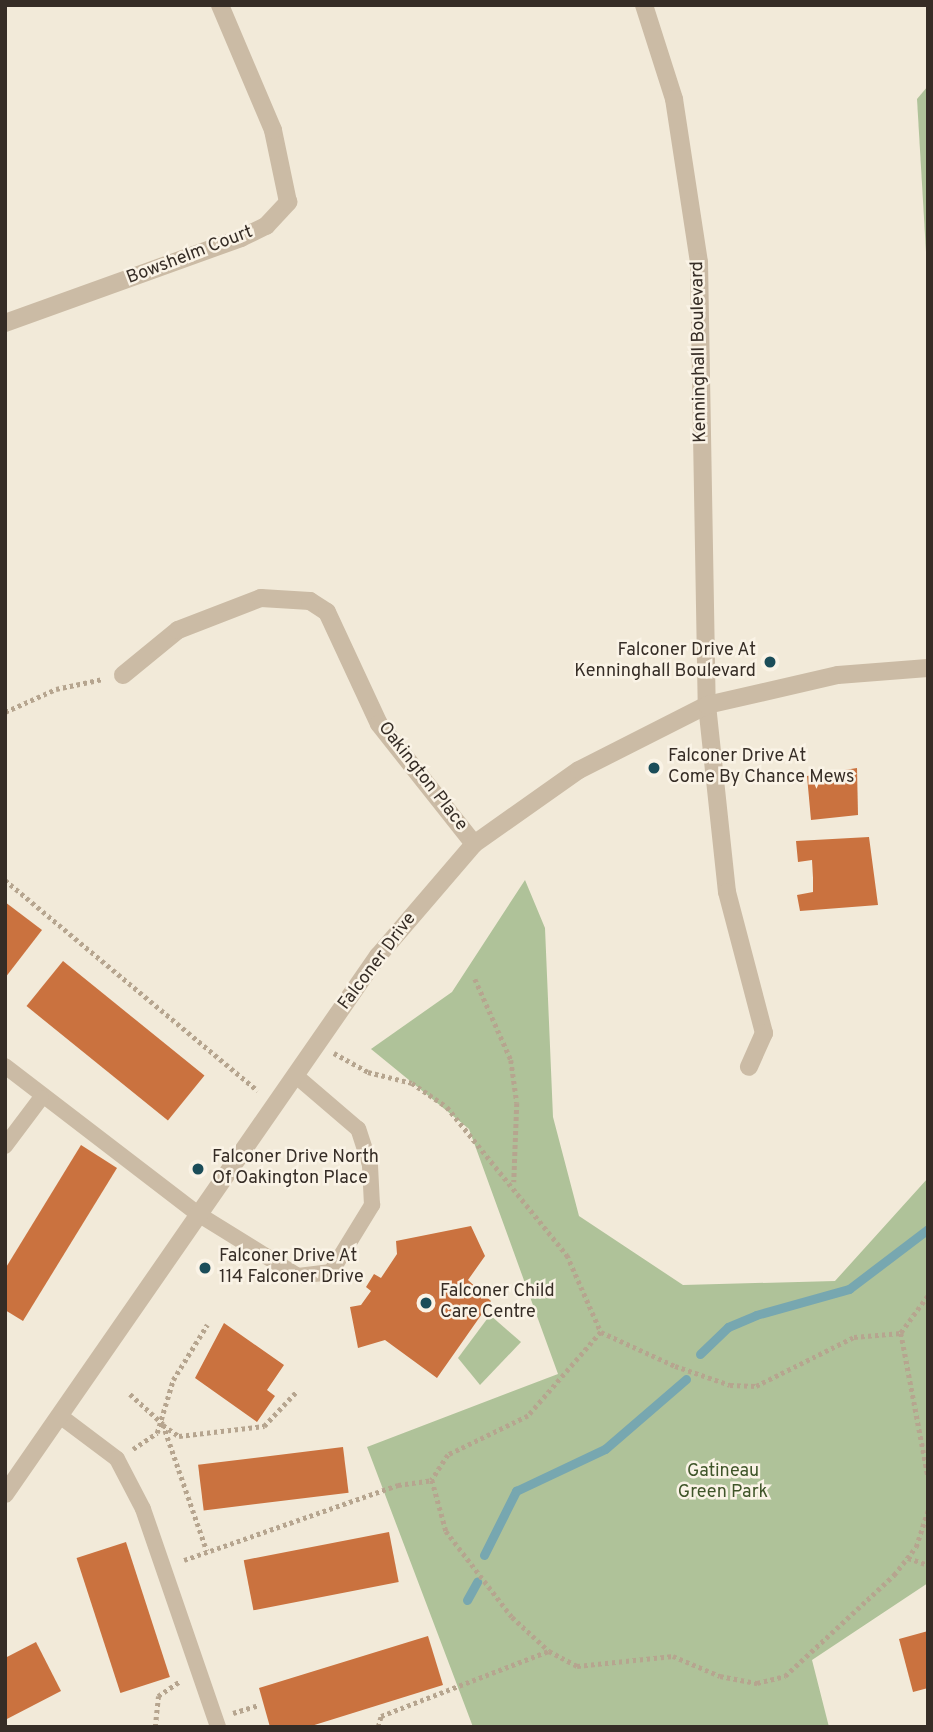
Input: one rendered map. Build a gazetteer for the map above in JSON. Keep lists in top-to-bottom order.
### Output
{
  "streets": {
    "street": [
      "Bowshelm Court",
      "Kenninghall Boulevard",
      "Oakington Place",
      "Falconer Drive"
    ]
  },
  "crossings": [
    ["Kenninghall Boulevard", "Falconer Drive"],
    ["Oakington Place", "Falconer Drive"]
  ],
  "parks": ["Gatineau Green Park"],
  "places": [
    "Falconer Drive At Kenninghall Boulevard",
    "Falconer Drive At Come By Chance Mews",
    "Falconer Drive North Of Oakington Place",
    "Falconer Drive At 114 Falconer Drive",
    "Falconer Child Care Centre"
  ]
}
